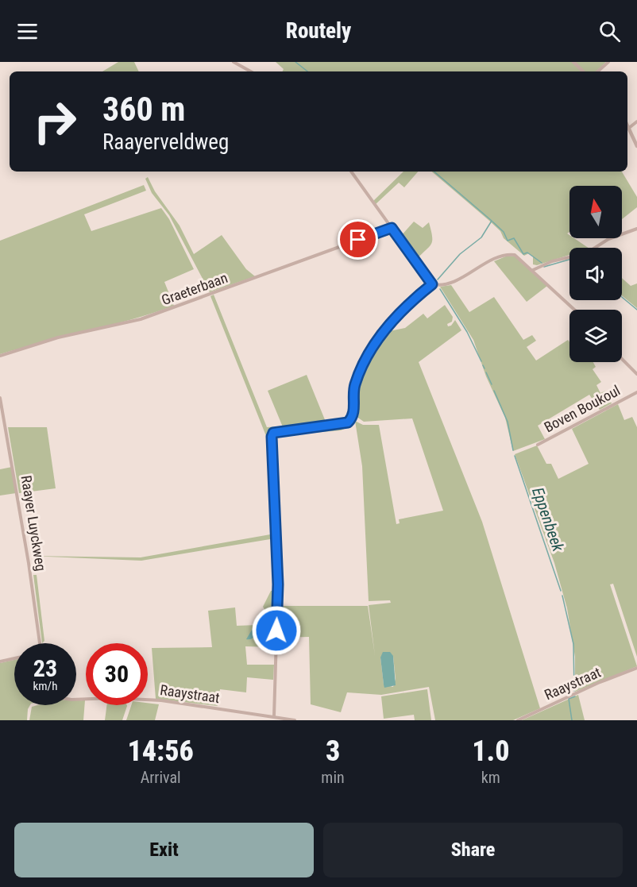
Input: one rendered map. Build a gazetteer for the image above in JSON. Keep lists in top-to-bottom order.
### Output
{
  "streets": {
    "street": [
      "Graeterbaan",
      "Boven Boukoul",
      "Raayer Luyckweg",
      "Raaystraat"
    ]
  },
  "water": ["Eppenbeek"],
  "north": "top",
  "page": {
    "header": "Routely",
    "turn": ["360 m", "Raayerveldweg"],
    "speed": "23 km/h",
    "limit": "30",
    "eta": [
      "14:56",
      "Arrival",
      "3",
      "min",
      "1.0",
      "km"
    ],
    "buttons": ["Exit", "Share"]
  }
}
